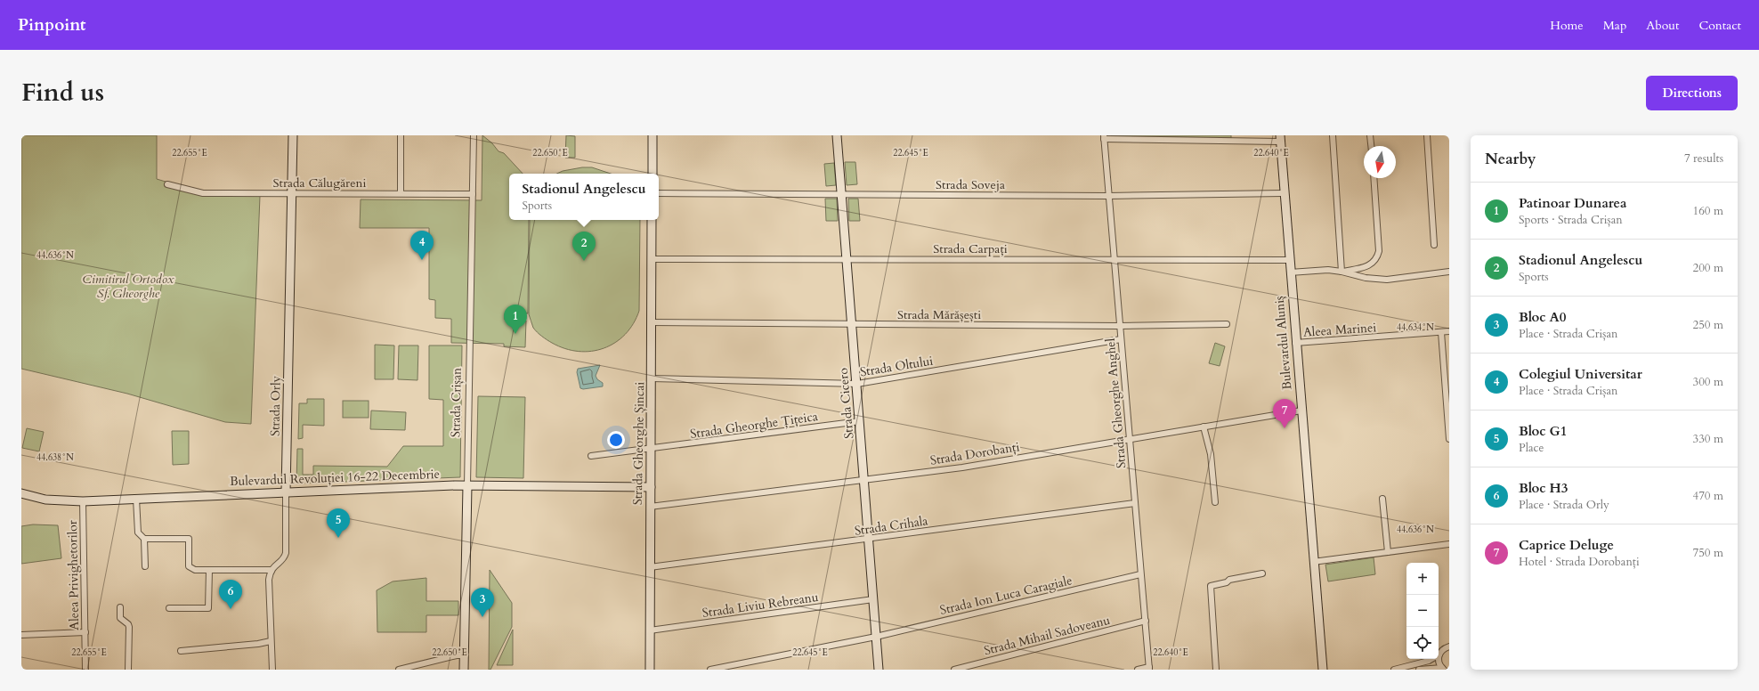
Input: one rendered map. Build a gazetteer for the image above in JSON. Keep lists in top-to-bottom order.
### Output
{
  "streets": {
    "street": [
      "Strada Călugăreni",
      "Strada Soveja",
      "Strada Carpați",
      "Strada Mărășești",
      "Aleea Marinei",
      "Bulevardul Aluniș",
      "Strada Oltului",
      "Strada Crișan",
      "Strada Cicero",
      "Strada Gheorghe Anghel",
      "Strada Orly",
      "Strada Gheorghe Țițeica",
      "Strada Gheorghe Șincai",
      "Strada Dorobanți",
      "Bulevardul Revoluției 16-22 Decembrie",
      "Strada Crihala",
      "Aleea Privighetorilor",
      "Strada Ion Luca Caragiale",
      "Strada Liviu Rebreanu",
      "Strada Mihail Sadoveanu"
    ]
  },
  "crossings": [
    ["Strada Călugăreni", "Strada Crișan"],
    ["Strada Călugăreni", "Strada Orly"],
    ["Strada Soveja", "Bulevardul Aluniș"],
    ["Strada Soveja", "Strada Cicero"],
    ["Strada Soveja", "Strada Gheorghe Anghel"],
    ["Strada Carpați", "Bulevardul Aluniș"],
    ["Strada Carpați", "Strada Cicero"],
    ["Strada Carpați", "Strada Gheorghe Anghel"],
    ["Strada Carpați", "Strada Gheorghe Șincai"],
    ["Strada Mărășești", "Strada Cicero"],
    ["Strada Mărășești", "Strada Gheorghe Anghel"],
    ["Strada Mărășești", "Strada Gheorghe Șincai"],
    ["Aleea Marinei", "Bulevardul Aluniș"],
    ["Bulevardul Aluniș", "Strada Dorobanți"],
    ["Strada Oltului", "Strada Cicero"],
    ["Strada Oltului", "Strada Gheorghe Anghel"],
    ["Strada Oltului", "Strada Gheorghe Șincai"],
    ["Strada Crișan", "Bulevardul Revoluției 16-22 Decembrie"],
    ["Strada Cicero", "Strada Gheorghe Țițeica"],
    ["Strada Cicero", "Strada Dorobanți"],
    ["Strada Cicero", "Strada Crihala"],
    ["Strada Cicero", "Strada Ion Luca Caragiale"],
    ["Strada Cicero", "Strada Liviu Rebreanu"],
    ["Strada Gheorghe Anghel", "Strada Dorobanți"],
    ["Strada Gheorghe Anghel", "Strada Crihala"],
    ["Strada Gheorghe Anghel", "Strada Ion Luca Caragiale"],
    ["Strada Gheorghe Anghel", "Strada Mihail Sadoveanu"],
    ["Strada Orly", "Bulevardul Revoluției 16-22 Decembrie"],
    ["Strada Gheorghe Țițeica", "Strada Gheorghe Șincai"],
    ["Strada Gheorghe Șincai", "Strada Dorobanți"],
    ["Strada Gheorghe Șincai", "Bulevardul Revoluției 16-22 Decembrie"],
    ["Strada Gheorghe Șincai", "Strada Crihala"],
    ["Strada Gheorghe Șincai", "Strada Liviu Rebreanu"],
    ["Bulevardul Revoluției 16-22 Decembrie", "Aleea Privighetorilor"]
  ],
  "parks": ["Cimitirul Ortodox Sf. Gheorghe"],
  "north": "bottom",
  "page": {
    "header": "Pinpoint",
    "nav": [
      "Home",
      "Map",
      "About",
      "Contact"
    ],
    "title": "Find us",
    "buttons": "Directions",
    "heading": ["Nearby", "7 results"],
    "popup": ["Stadionul Angelescu", "Sports"],
    "list": [
      {
        "mark": "1",
        "name": "Patinoar Dunarea",
        "note": "Sports · Strada Crișan",
        "value": "160 m"
      },
      {
        "mark": "2",
        "name": "Stadionul Angelescu",
        "note": "Sports",
        "value": "200 m"
      },
      {
        "mark": "3",
        "name": "Bloc A0",
        "note": "Place · Strada Crișan",
        "value": "250 m"
      },
      {
        "mark": "4",
        "name": "Colegiul Universitar",
        "note": "Place · Strada Crișan",
        "value": "300 m"
      },
      {
        "mark": "5",
        "name": "Bloc G1",
        "note": "Place",
        "value": "330 m"
      },
      {
        "mark": "6",
        "name": "Bloc H3",
        "note": "Place · Strada Orly",
        "value": "470 m"
      },
      {
        "mark": "7",
        "name": "Caprice Deluge",
        "note": "Hotel · Strada Dorobanți",
        "value": "750 m"
      }
    ],
    "pins": [
      "4",
      "2",
      "1",
      "7",
      "5",
      "6",
      "3"
    ],
    "map_buttons": ["+", "−"]
  },
  "coordinates": [
    "22.655°E",
    "22.650°E",
    "22.645°E",
    "22.640°E",
    "44.636°N",
    "44.634°N",
    "44.638°N"
  ]
}
